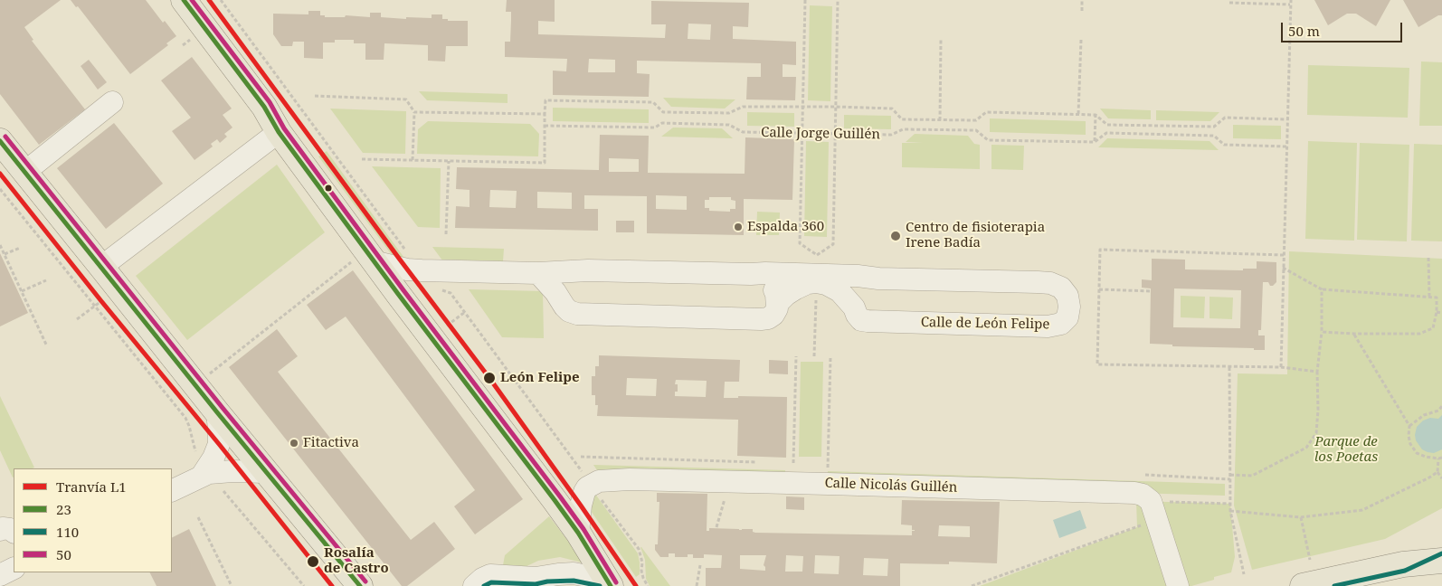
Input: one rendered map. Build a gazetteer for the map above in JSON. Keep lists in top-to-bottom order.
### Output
{
  "streets": {
    "street": ["Calle de León Felipe", "Calle Nicolás Guillén"],
    "path": ["Calle Jorge Guillén"]
  },
  "parks": ["Parque de los Poetas"],
  "places": [
    "Espalda 360",
    "Centro de fisioterapia Irene Badía",
    "León Felipe",
    "Fitactiva",
    "Rosalía de Castro"
  ],
  "lines": [
    "tram line L1",
    "transit line 23",
    "transit line 50",
    "transit line 110"
  ],
  "legend": [
    "Tranvía L1",
    "23",
    "110",
    "50"
  ],
  "scale_bar": "50 m"
}
